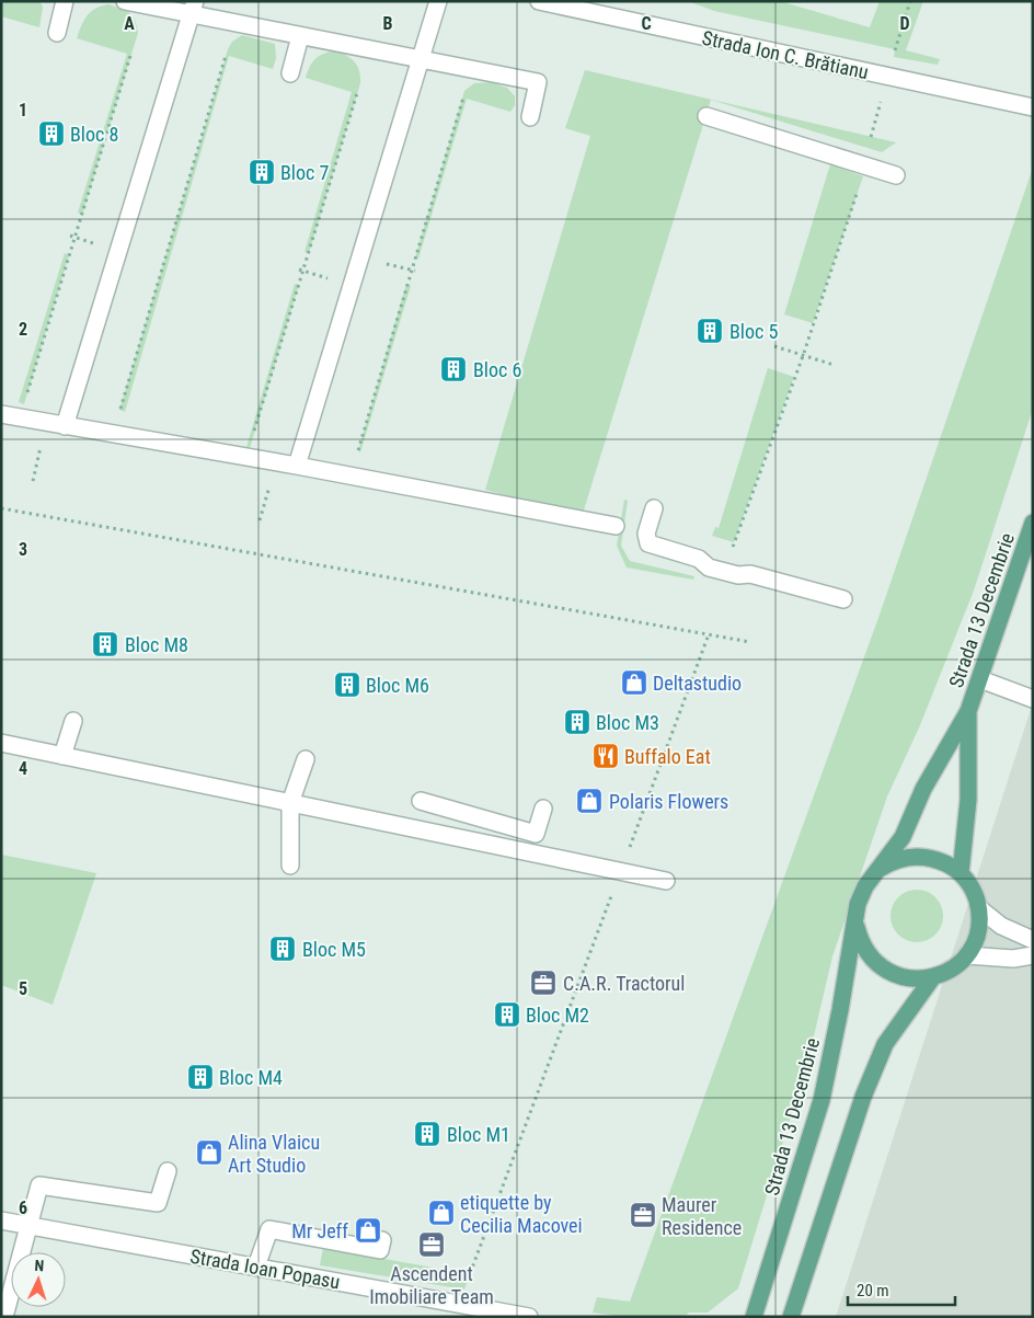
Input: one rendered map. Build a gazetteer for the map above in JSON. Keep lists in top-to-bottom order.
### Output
{
  "streets": {
    "main road": ["Strada 13 Decembrie"],
    "street": ["Strada Ion C. Brătianu", "Strada Ioan Popasu"]
  },
  "places": {
    "building": [
      "Bloc 8",
      "Bloc 7",
      "Bloc 5",
      "Bloc 6",
      "Bloc M8",
      "Bloc M6",
      "Bloc M3",
      "Bloc M5",
      "Bloc M2",
      "Bloc M4",
      "Bloc M1"
    ],
    "shop": [
      "Deltastudio",
      "Polaris Flowers",
      "Alina Vlaicu Art Studio",
      "etiquette by Cecilia Macovei",
      "Mr Jeff"
    ],
    "restaurant": ["Buffalo Eat"],
    "office": ["C.A.R. Tractorul", "Maurer Residence", "Ascendent Imobiliare Team"]
  },
  "scale_bar": "20 m",
  "north": "top",
  "grid": {
    "columns": [
      "A",
      "B",
      "C",
      "D"
    ],
    "rows": [
      "1",
      "2",
      "3",
      "4",
      "5",
      "6"
    ]
  }
}
